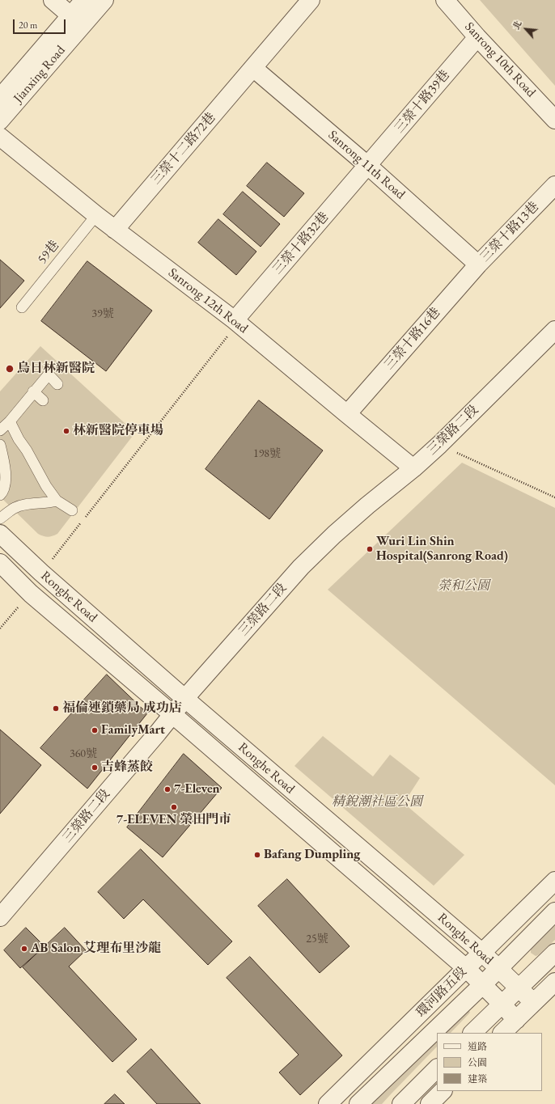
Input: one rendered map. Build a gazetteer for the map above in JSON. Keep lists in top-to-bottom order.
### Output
{
  "streets": {
    "street": [
      "Sanrong 10th Road",
      "Jianxing Road",
      "三榮十路39巷",
      "三榮十二路72巷",
      "Sanrong 11th Road",
      "三榮十路13巷",
      "三榮十路32巷",
      "Sanrong 12th Road",
      "三榮十路16巷",
      "三榮路二段",
      "Ronghe Road",
      "環河路五段"
    ],
    "lane": ["59巷"]
  },
  "crossings": [
    ["Sanrong 10th Road", "三榮十路39巷"],
    ["三榮十路39巷", "Sanrong 11th Road"],
    ["三榮十路39巷", "三榮十路32巷"],
    ["三榮十二路72巷", "Sanrong 11th Road"],
    ["三榮十二路72巷", "Sanrong 12th Road"],
    ["Sanrong 11th Road", "三榮十路13巷"],
    ["Sanrong 11th Road", "三榮十路32巷"],
    ["Sanrong 11th Road", "三榮十路16巷"],
    ["三榮十路13巷", "三榮十路16巷"],
    ["三榮十路32巷", "Sanrong 12th Road"],
    ["59巷", "Sanrong 12th Road"],
    ["Sanrong 12th Road", "三榮十路16巷"],
    ["Sanrong 12th Road", "三榮路二段"],
    ["三榮路二段", "Ronghe Road"],
    ["Ronghe Road", "環河路五段"]
  ],
  "parks": ["榮和公園", "精銳潮社區公園"],
  "places": [
    "烏日林新醫院",
    "林新醫院停車場",
    "Wuri Lin Shin Hospital(Sanrong Road)",
    "福倫連鎖藥局 成功店",
    "FamilyMart",
    "吉蜂蒸餃",
    "7-Eleven",
    "7-ELEVEN 榮田門市",
    "Bafang Dumpling",
    "AB Salon 艾理布里沙龍"
  ],
  "house_numbers": [
    "39號",
    "198號",
    "360號",
    "25號"
  ],
  "legend": ["道路", "公園", "建築"],
  "scale_bar": "20 m",
  "north": "top left"
}
